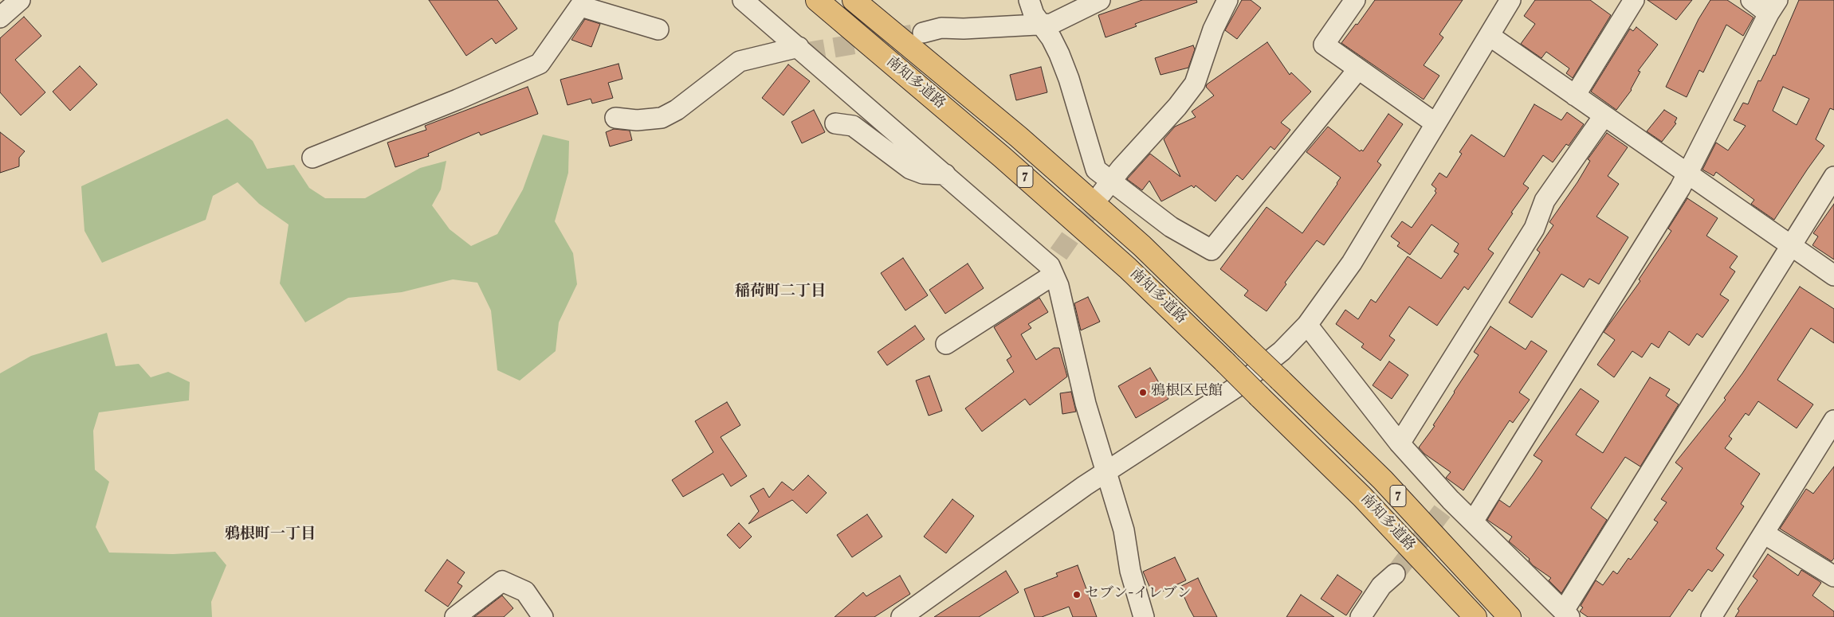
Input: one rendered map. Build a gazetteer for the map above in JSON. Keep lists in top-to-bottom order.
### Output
{
  "streets": {
    "highway": ["南知多道路", "7"]
  },
  "districts": ["稲荷町二丁目", "鴉根町一丁目"],
  "places": ["鴉根区民館", "セブン-イレブン"]
}
